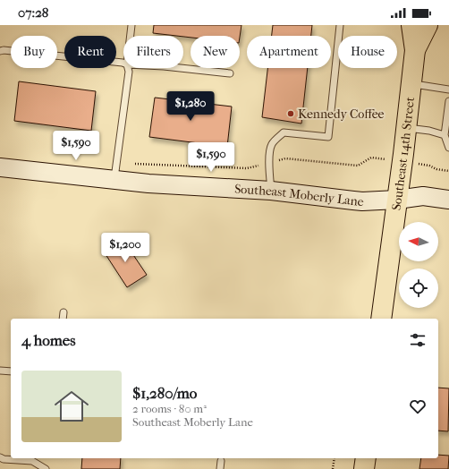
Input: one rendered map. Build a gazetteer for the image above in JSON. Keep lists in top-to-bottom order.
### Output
{
  "streets": {
    "main road": ["Southeast 14th Street"],
    "street": ["Southeast Moberly Lane"]
  },
  "crossings": [
    ["Southeast 14th Street", "Southeast Moberly Lane"]
  ],
  "places": ["Kennedy Coffee"],
  "north": "left",
  "page": {
    "status": "07:28",
    "chip": [
      "Buy",
      "Rent",
      "Filters",
      "New",
      "Apartment",
      "House"
    ],
    "price": [
      "$1,280",
      "$1,590",
      "$1,590",
      "$1,200"
    ],
    "heading": "4 homes",
    "list": [
      {
        "name": "$1,280/mo",
        "note": "2 rooms · 80 m² · Southeast Moberly Lane"
      }
    ]
  }
}
